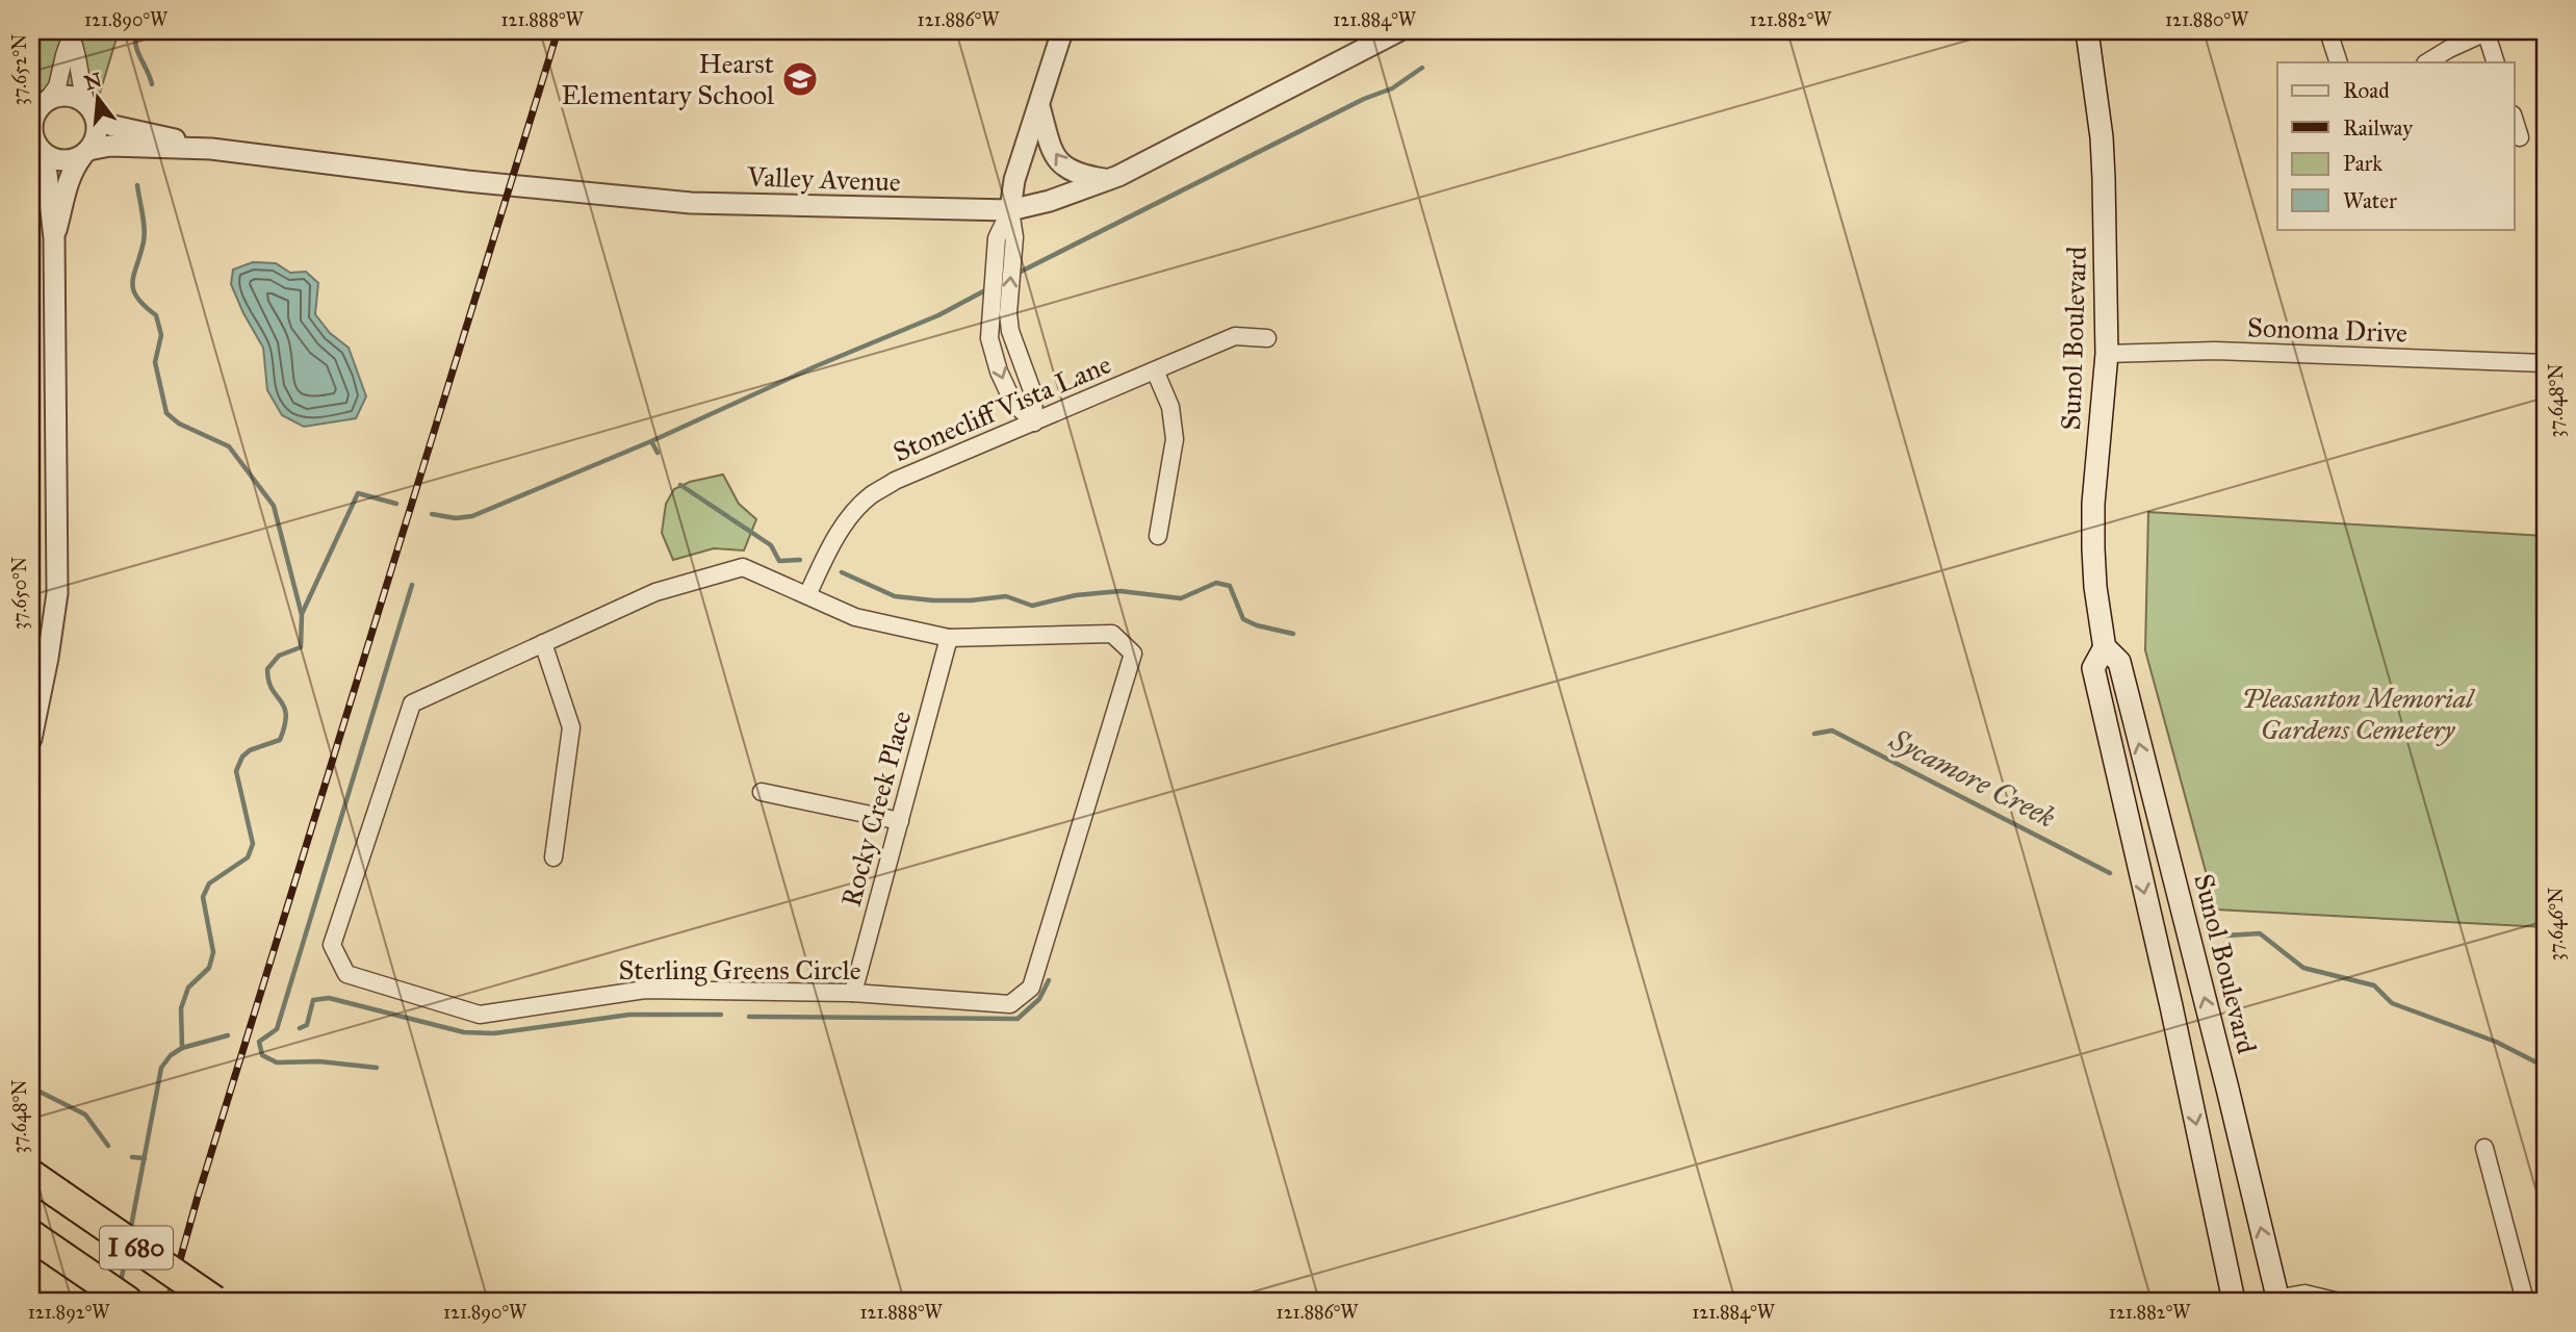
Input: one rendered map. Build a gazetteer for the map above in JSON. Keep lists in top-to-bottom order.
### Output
{
  "streets": {
    "highway": ["I 680"],
    "main road": ["Sunol Boulevard"],
    "street": [
      "Valley Avenue",
      "Sonoma Drive",
      "Stonecliff Vista Lane",
      "Rocky Creek Place",
      "Sterling Greens Circle"
    ]
  },
  "crossings": [
    ["Sonoma Drive", "Sunol Boulevard"],
    ["Stonecliff Vista Lane", "Sterling Greens Circle"],
    ["Rocky Creek Place", "Sterling Greens Circle"]
  ],
  "water": ["Sycamore Creek"],
  "parks": ["Pleasanton Memorial Gardens Cemetery"],
  "places": {
    "school or university": ["Hearst Elementary School"]
  },
  "legend": [
    "Road",
    "Railway",
    "Park",
    "Water"
  ],
  "north": "top",
  "coordinates": [
    "121.890°W",
    "121.888°W",
    "121.886°W",
    "121.884°W",
    "121.882°W",
    "121.880°W",
    "37.652°N",
    "37.648°N",
    "37.650°N",
    "37.646°N",
    "121.892°W"
  ]
}
